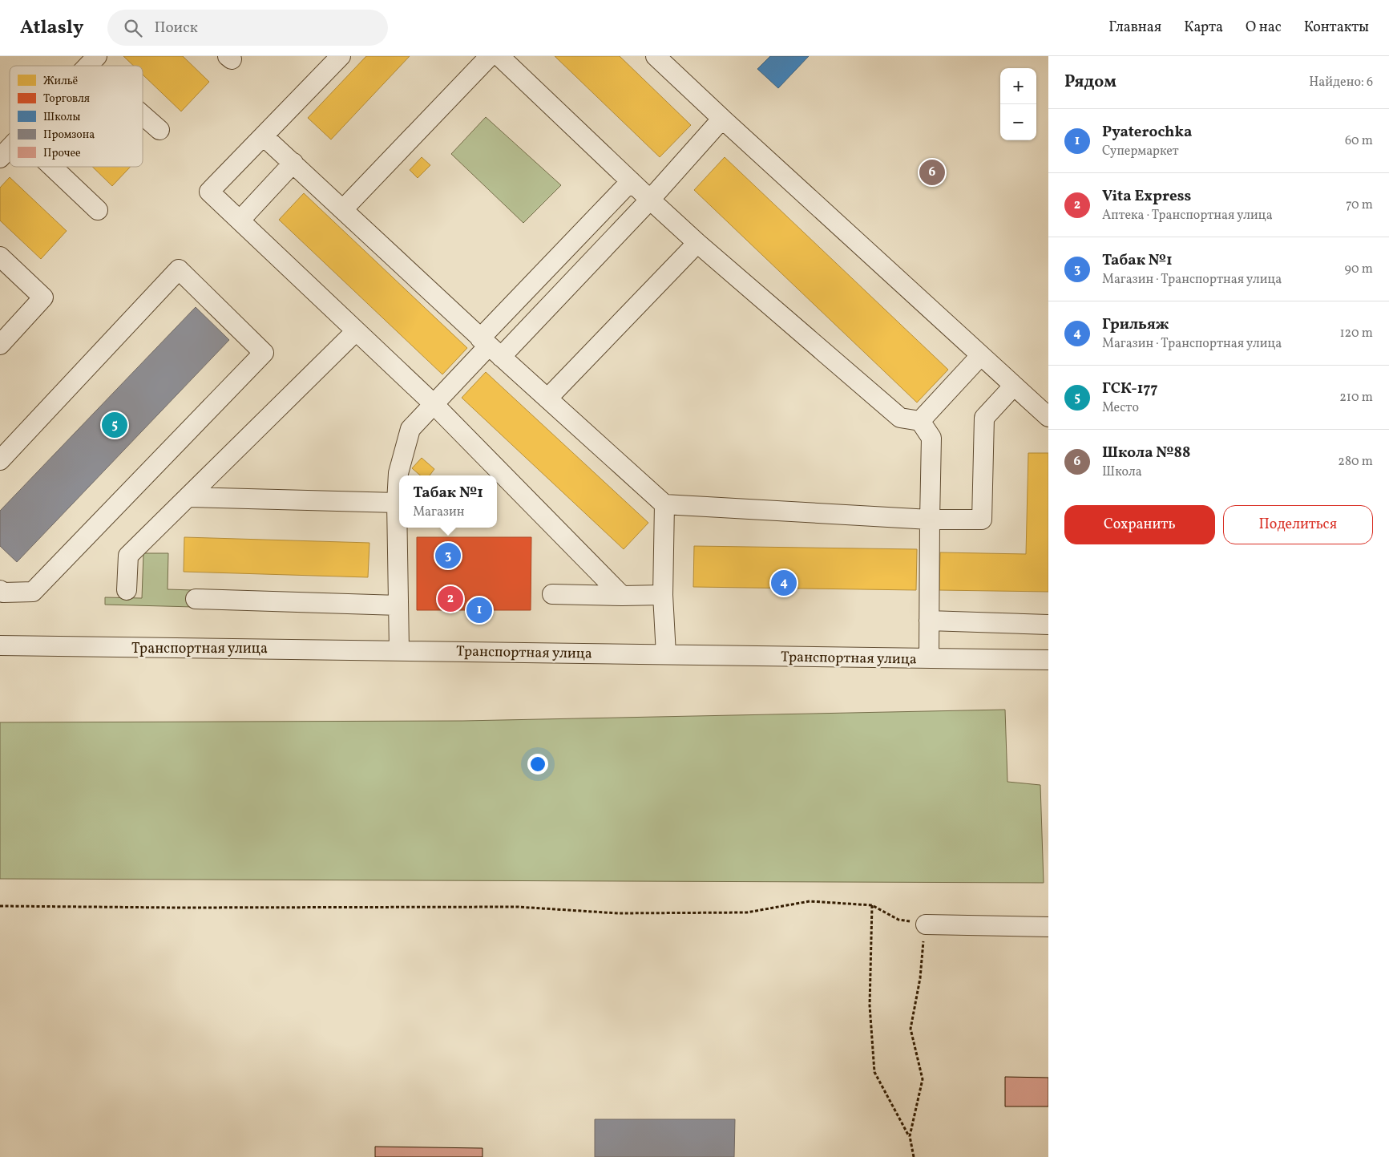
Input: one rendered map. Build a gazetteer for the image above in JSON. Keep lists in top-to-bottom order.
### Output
{
  "streets": {
    "street": ["Транспортная улица"]
  },
  "legend": [
    "Жильё",
    "Торговля",
    "Школы",
    "Промзона",
    "Прочее"
  ],
  "page": {
    "header": "Atlasly",
    "search": "Поиск",
    "nav": [
      "Главная",
      "Карта",
      "О нас",
      "Контакты"
    ],
    "heading": ["Рядом", "Найдено: 6"],
    "map_buttons": ["+", "−"],
    "list": [
      {
        "mark": "1",
        "name": "Pyaterochka",
        "note": "Супермаркет",
        "value": "60 m"
      },
      {
        "mark": "2",
        "name": "Vita Express",
        "note": "Аптека · Транспортная улица",
        "value": "70 m"
      },
      {
        "mark": "3",
        "name": "Табак №1",
        "note": "Магазин · Транспортная улица",
        "value": "90 m"
      },
      {
        "mark": "4",
        "name": "Грильяж",
        "note": "Магазин · Транспортная улица",
        "value": "120 m"
      },
      {
        "mark": "5",
        "name": "ГСК-177",
        "note": "Место",
        "value": "210 m"
      },
      {
        "mark": "6",
        "name": "Школа №88",
        "note": "Школа",
        "value": "280 m"
      }
    ],
    "pins": [
      "6",
      "5",
      "3",
      "4",
      "2",
      "1"
    ],
    "popup": ["Табак №1", "Магазин"],
    "buttons": ["Сохранить", "Поделиться"]
  }
}
